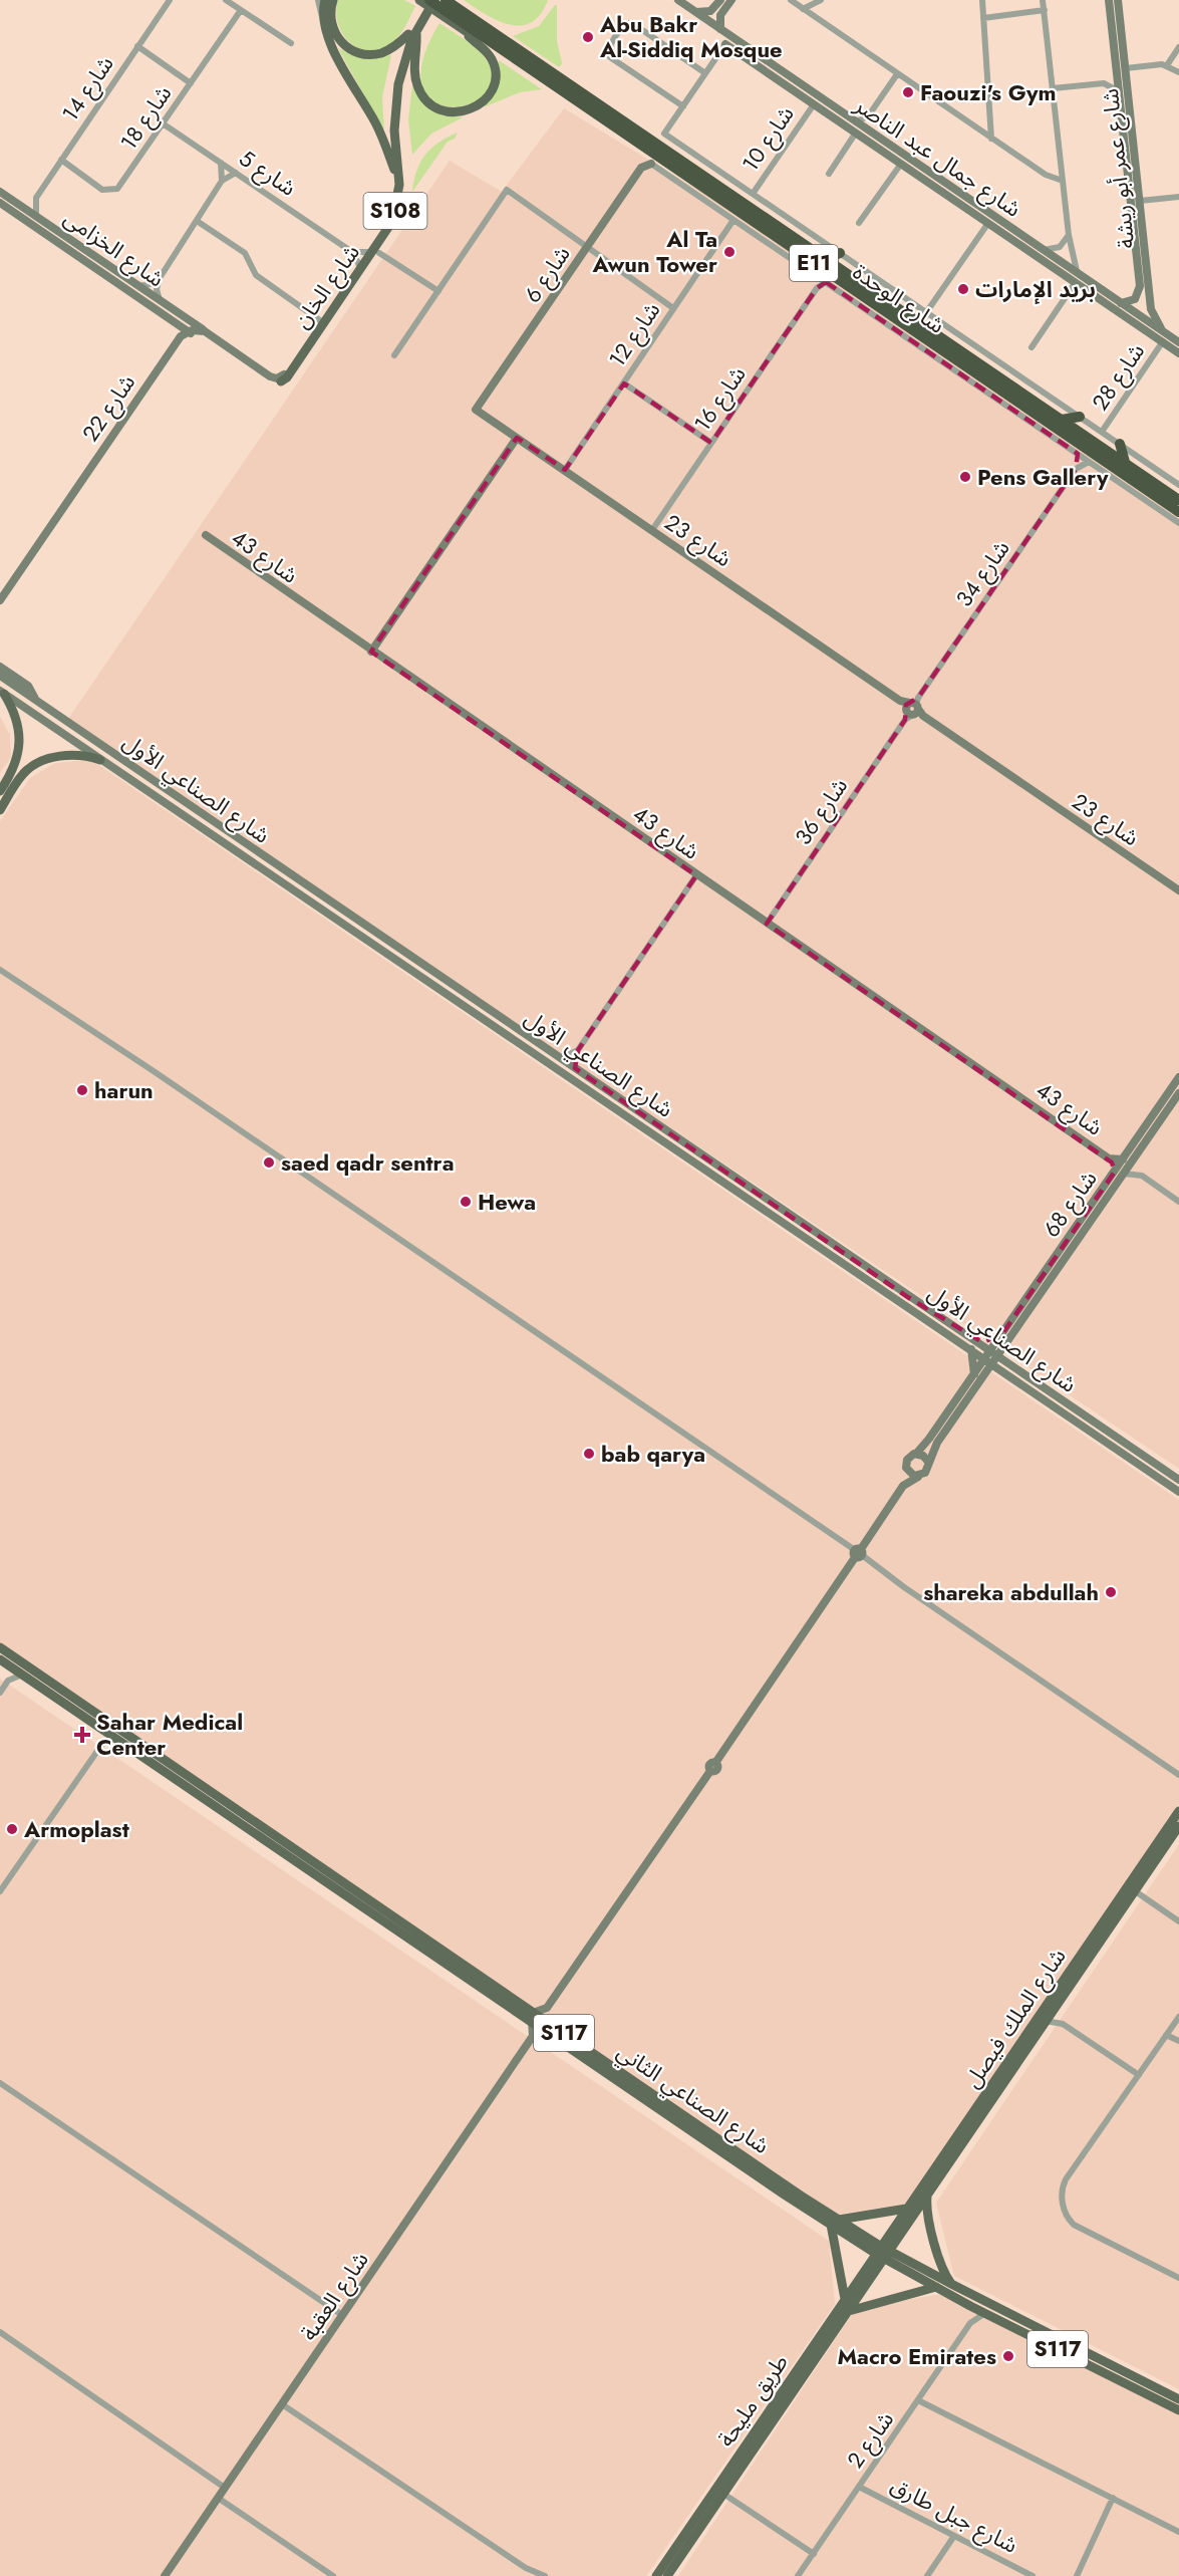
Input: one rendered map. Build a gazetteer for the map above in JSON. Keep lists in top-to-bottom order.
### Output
{
  "streets": {
    "highway": ["E11", "شارع الوحدة"],
    "main road": [
      "S108",
      "شارع الخان",
      "شارع الملك فيصل",
      "S117",
      "شارع الصناعي الثاني",
      "طريق مليحة"
    ],
    "street": [
      "شارع 14",
      "شارع 18",
      "شارع 10",
      "شارع جمال عبد الناصر",
      "شارع عمر أبو ريشة",
      "شارع 5",
      "شارع الخزامى",
      "شارع 6",
      "شارع 12",
      "شارع 28",
      "شارع 16",
      "شارع 22",
      "شارع 23",
      "شارع 43",
      "شارع 34",
      "شارع الصناعي الأول",
      "شارع 36",
      "شارع 68",
      "شارع العقبة",
      "شارع 2",
      "شارع جبل طارق"
    ]
  },
  "crossings": [
    ["شارع 14", "شارع 18"],
    ["شارع 18", "شارع 5"],
    ["شارع 10", "شارع جمال عبد الناصر"],
    ["شارع جمال عبد الناصر", "شارع عمر أبو ريشة"],
    ["شارع جمال عبد الناصر", "شارع 28"],
    ["شارع 5", "شارع الخان"],
    ["شارع الخزامى", "شارع 22"],
    ["E11", "شارع الخان"],
    ["E11", "شارع الوحدة"],
    ["شارع 6", "شارع 23"],
    ["شارع 12", "شارع 23"],
    ["شارع 16", "شارع 23"],
    ["شارع 23", "شارع 34"],
    ["شارع 23", "شارع 36"],
    ["شارع 43", "شارع 36"],
    ["شارع 43", "شارع 68"],
    ["شارع 34", "شارع 36"],
    ["شارع الصناعي الأول", "شارع 68"],
    ["شارع الملك فيصل", "شارع الصناعي الثاني"],
    ["شارع الملك فيصل", "طريق مليحة"],
    ["شارع الصناعي الثاني", "طريق مليحة"],
    ["شارع الصناعي الثاني", "شارع 2"],
    ["شارع 2", "شارع جبل طارق"]
  ],
  "places": {
    "other": [
      "Abu Bakr Al-Siddiq Mosque",
      "Faouzi's Gym",
      "Al Ta Awun Tower",
      "بريد الإمارات",
      "Pens Gallery",
      "harun",
      "saed qadr sentra",
      "Hewa",
      "bab qarya",
      "shareka abdullah",
      "Armoplast",
      "Macro Emirates"
    ],
    "health": ["Sahar Medical Center"]
  }
}
